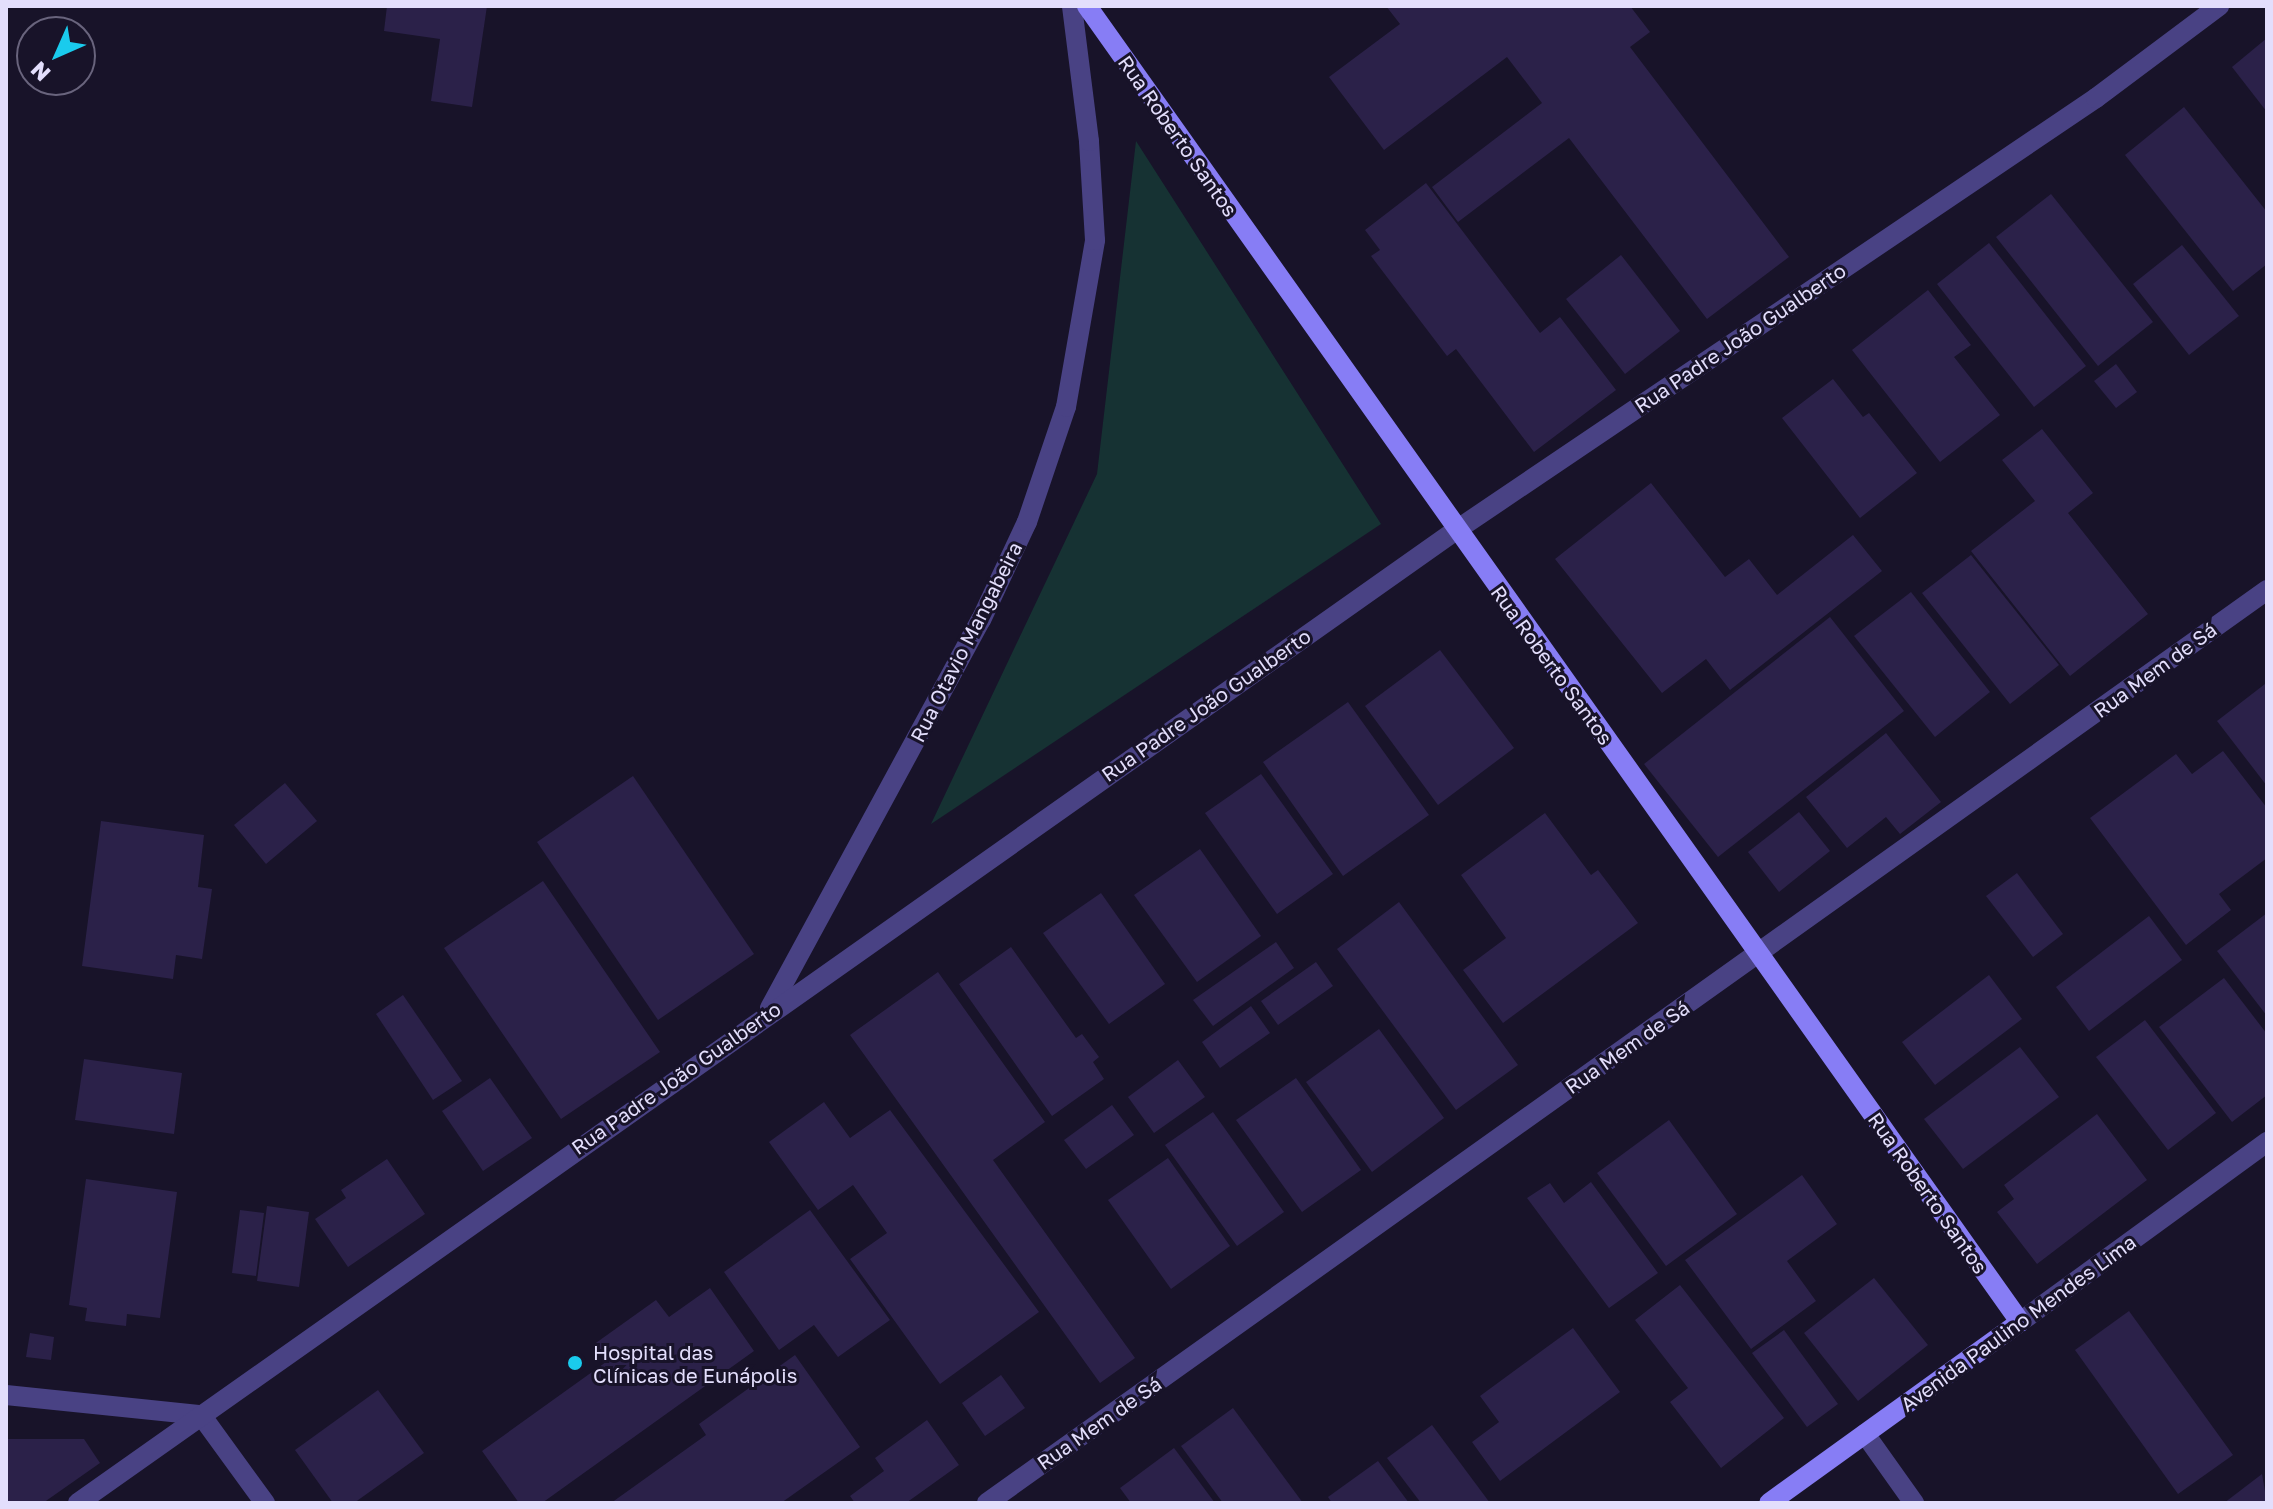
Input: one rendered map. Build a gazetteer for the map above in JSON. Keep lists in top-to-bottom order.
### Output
{
  "streets": {
    "main road": ["Rua Roberto Santos", "Avenida Paulino Mendes Lima"],
    "street": ["Rua Padre João Gualberto", "Rua Otavio Mangabeira", "Rua Mem de Sá"]
  },
  "crossings": [
    ["Rua Roberto Santos", "Rua Padre João Gualberto"],
    ["Rua Roberto Santos", "Rua Mem de Sá"],
    ["Rua Roberto Santos", "Avenida Paulino Mendes Lima"],
    ["Rua Padre João Gualberto", "Rua Otavio Mangabeira"]
  ],
  "places": ["Hospital das Clínicas de Eunápolis"],
  "north": "bottom left"
}
